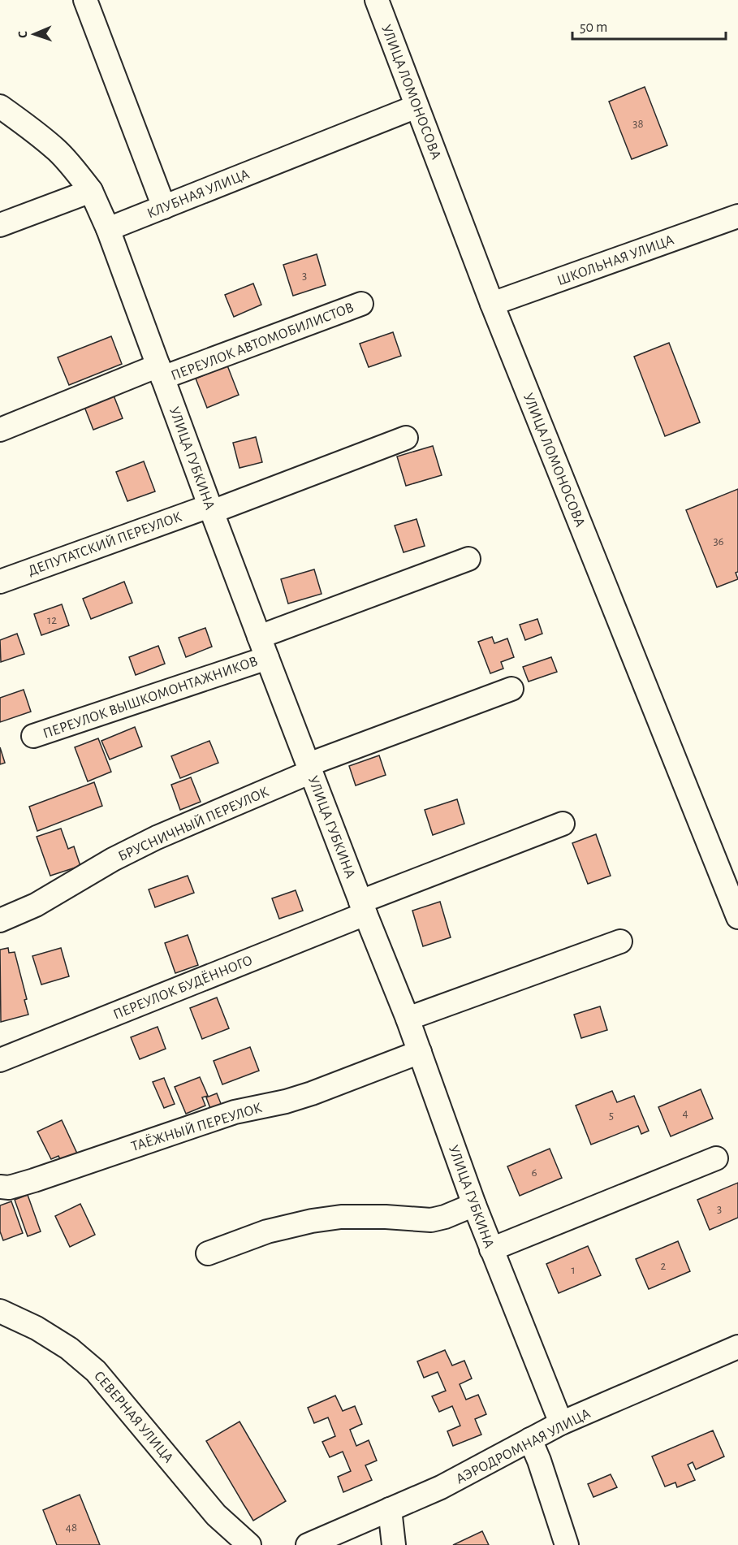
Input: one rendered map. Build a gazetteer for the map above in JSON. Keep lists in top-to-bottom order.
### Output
{
  "streets": {
    "street": [
      "УЛИЦА ЛОМОНОСОВА",
      "КЛУБНАЯ УЛИЦА",
      "ШКОЛЬНАЯ УЛИЦА",
      "ПЕРЕУЛОК АВТОМОБИЛИСТОВ",
      "УЛИЦА ГУБКИНА",
      "ДЕПУТАТСКИЙ ПЕРЕУЛОК",
      "ПЕРЕУЛОК ВЫШКОМОНТАЖНИКОВ",
      "БРУСНИЧНЫЙ ПЕРЕУЛОК",
      "ПЕРЕУЛОК БУДЁННОГО",
      "ТАЁЖНЫЙ ПЕРЕУЛОК",
      "СЕВЕРНАЯ УЛИЦА",
      "АЭРОДРОМНАЯ УЛИЦА"
    ]
  },
  "crossings": [
    ["УЛИЦА ЛОМОНОСОВА", "КЛУБНАЯ УЛИЦА"],
    ["УЛИЦА ЛОМОНОСОВА", "ШКОЛЬНАЯ УЛИЦА"],
    ["КЛУБНАЯ УЛИЦА", "УЛИЦА ГУБКИНА"],
    ["ПЕРЕУЛОК АВТОМОБИЛИСТОВ", "УЛИЦА ГУБКИНА"],
    ["УЛИЦА ГУБКИНА", "ДЕПУТАТСКИЙ ПЕРЕУЛОК"],
    ["УЛИЦА ГУБКИНА", "ПЕРЕУЛОК ВЫШКОМОНТАЖНИКОВ"],
    ["УЛИЦА ГУБКИНА", "БРУСНИЧНЫЙ ПЕРЕУЛОК"],
    ["УЛИЦА ГУБКИНА", "ПЕРЕУЛОК БУДЁННОГО"],
    ["УЛИЦА ГУБКИНА", "ТАЁЖНЫЙ ПЕРЕУЛОК"],
    ["УЛИЦА ГУБКИНА", "АЭРОДРОМНАЯ УЛИЦА"]
  ],
  "house_numbers": [
    "38",
    "3",
    "36",
    "12",
    "4",
    "5",
    "6",
    "3",
    "2",
    "1",
    "48"
  ],
  "scale_bar": "50 m",
  "north": "left"
}
